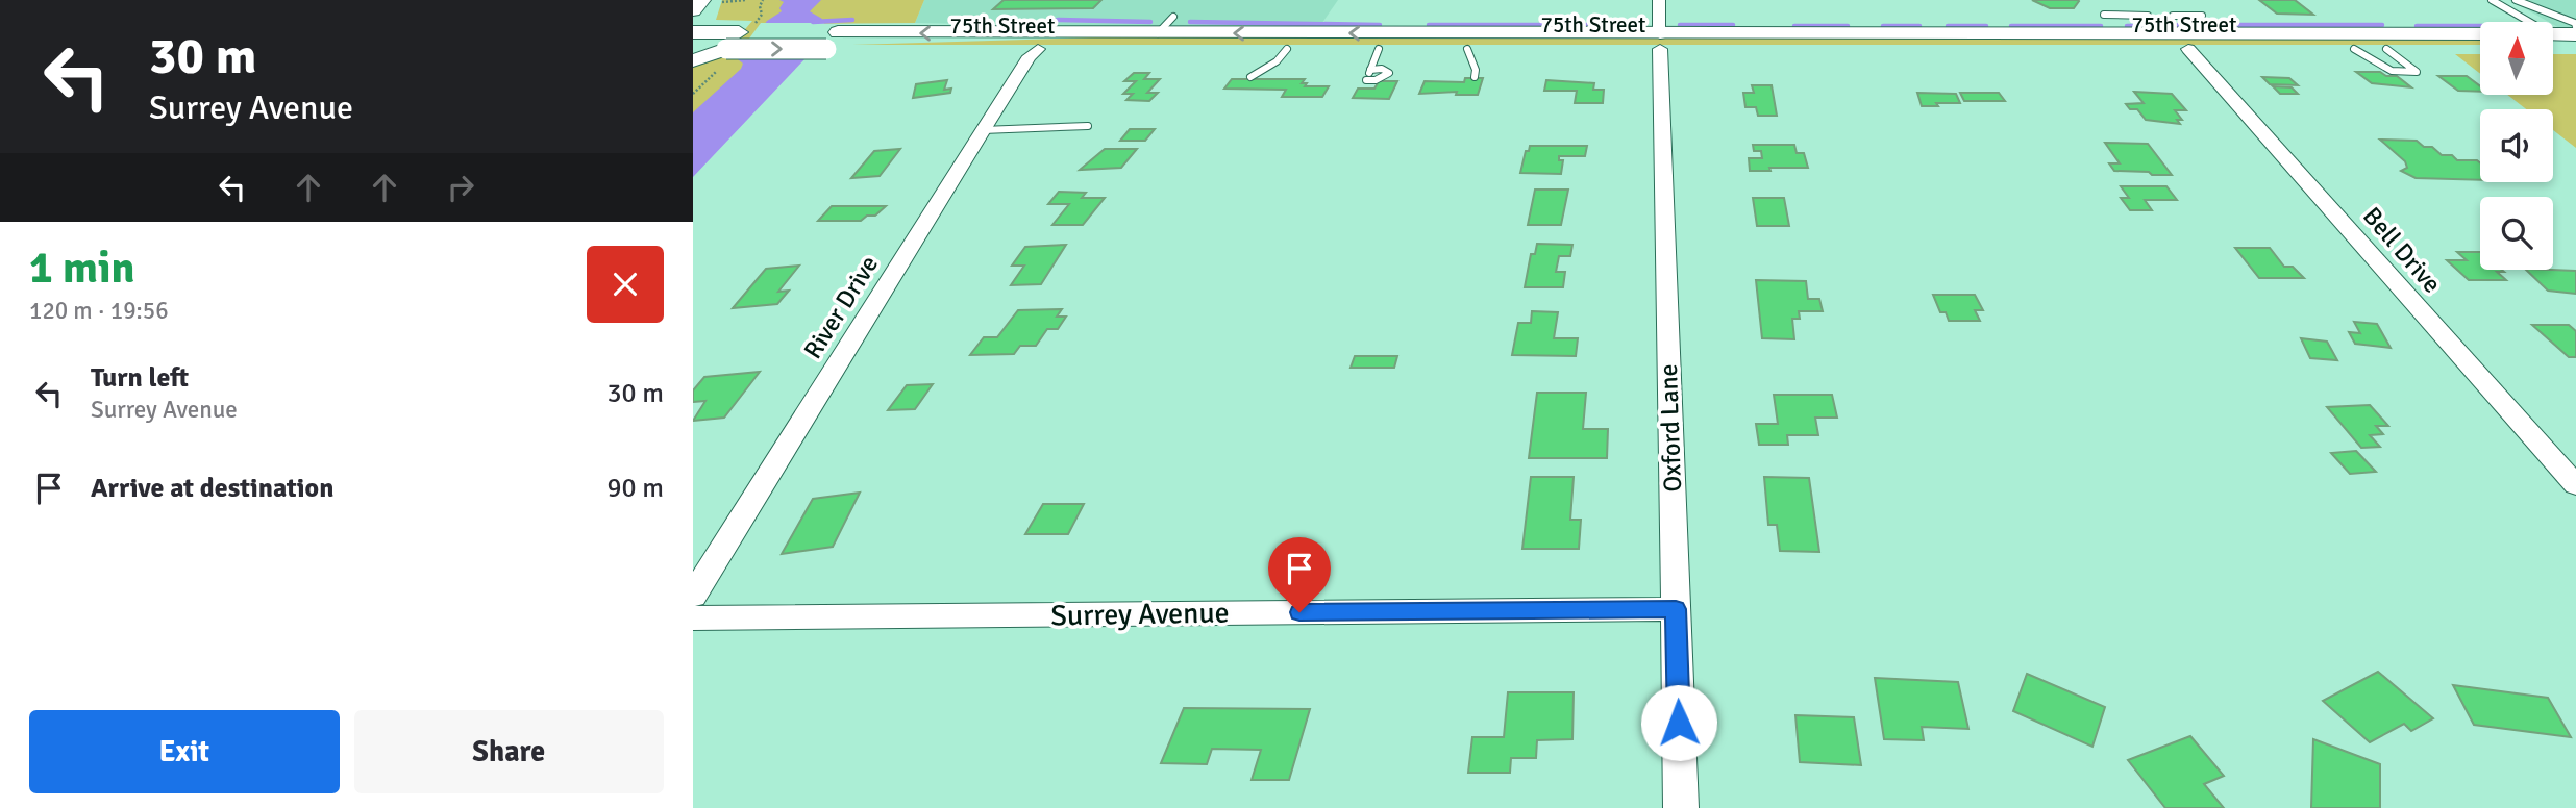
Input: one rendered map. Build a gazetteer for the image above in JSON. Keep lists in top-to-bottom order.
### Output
{
  "streets": {
    "main road": ["75th Street"],
    "street": [
      "Bell Drive",
      "River Drive",
      "Oxford Lane",
      "Surrey Avenue"
    ]
  },
  "crossings": [
    ["75th Street", "Bell Drive"],
    ["75th Street", "River Drive"],
    ["75th Street", "Oxford Lane"],
    ["Oxford Lane", "Surrey Avenue"]
  ],
  "north": "top",
  "page": {
    "turn": ["30 m", "Surrey Avenue"],
    "heading": ["1 min", "120 m · 19:56"],
    "list": [
      {
        "name": "Turn left",
        "note": "Surrey Avenue",
        "value": "30 m"
      },
      {
        "name": "Arrive at destination",
        "value": "90 m"
      }
    ],
    "buttons": ["Exit", "Share"]
  }
}
